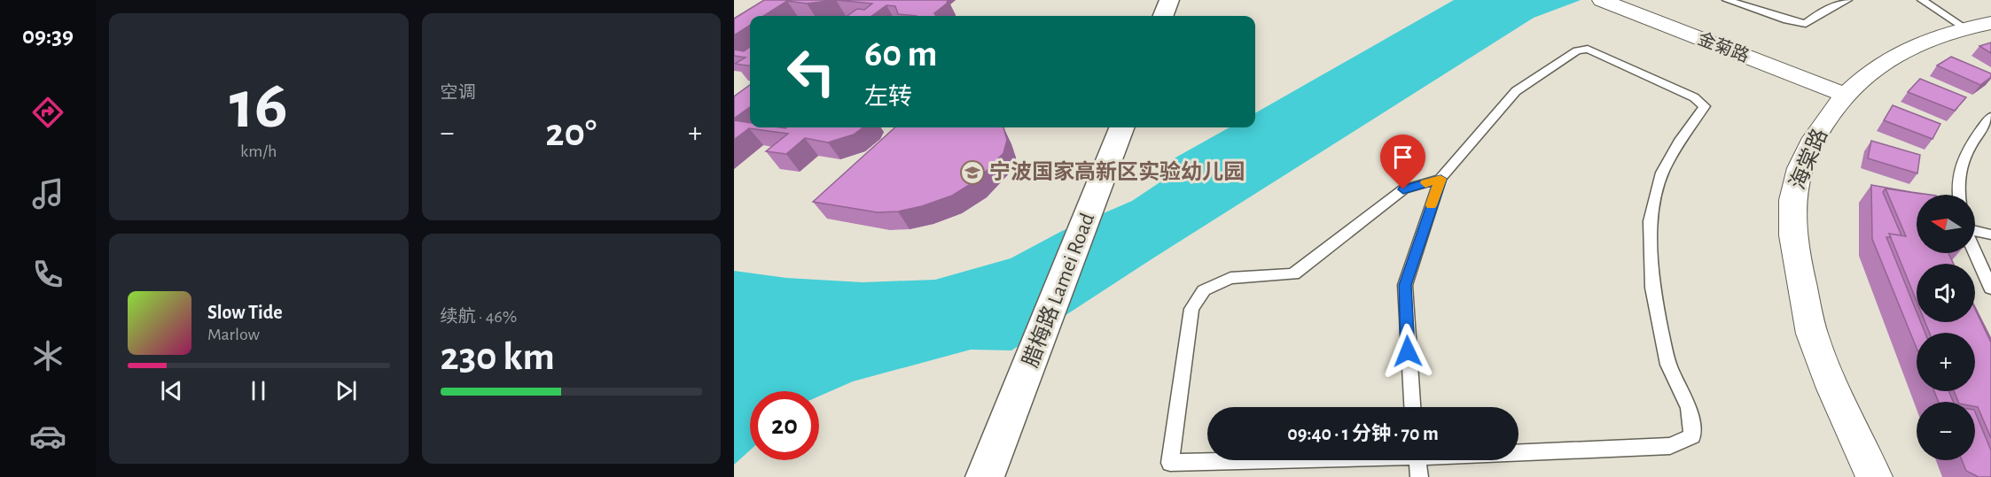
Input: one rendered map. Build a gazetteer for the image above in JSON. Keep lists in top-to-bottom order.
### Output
{
  "streets": {
    "street": ["金菊路", "海棠路", "腊梅路 Lamei Road"]
  },
  "crossings": [
    ["金菊路", "海棠路"]
  ],
  "places": {
    "school or university": ["宁波国家高新区实验幼儿园"]
  },
  "north": "left",
  "page": {
    "tabs": "09:39",
    "tile": [
      ["16", "km/h"],
      "空调",
      ["续航 · 46%", "230 km"]
    ],
    "turn": ["60 m", "左转"],
    "heat": ["−", "20°", "+"],
    "map_buttons": ["+", "−"],
    "song": ["Slow Tide", "Marlow"],
    "limit": "20",
    "trip": "09:40 · 1 分钟 · 70 m"
  }
}
